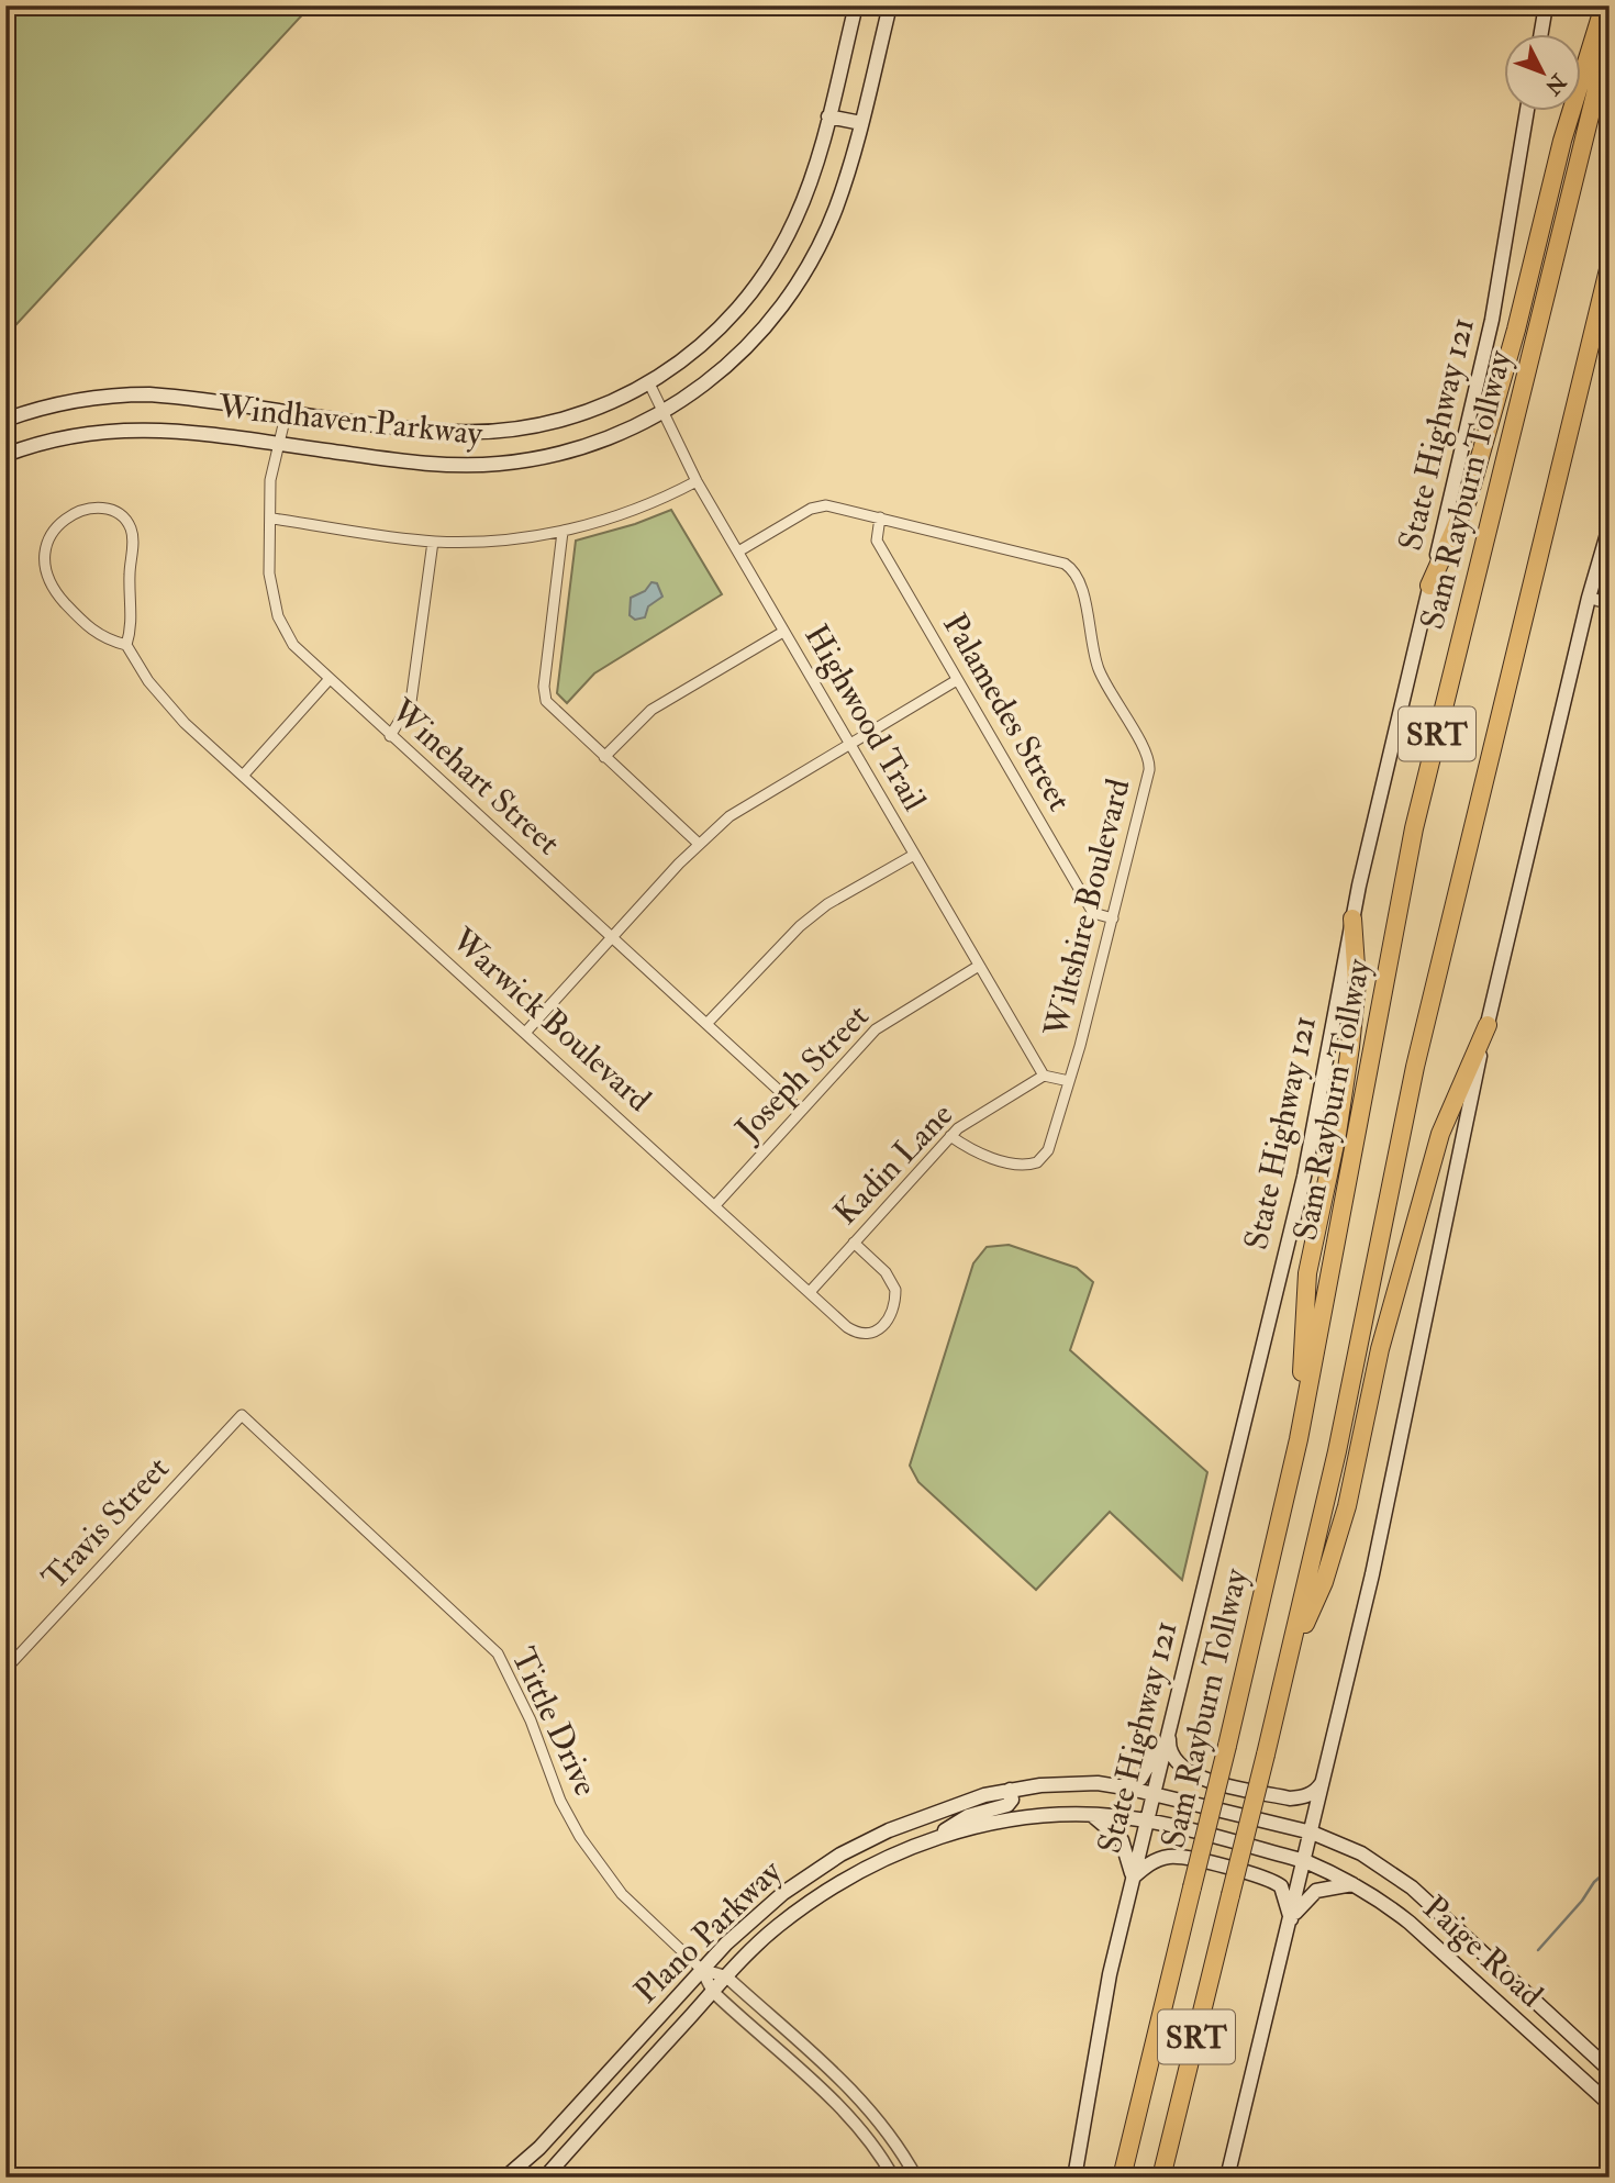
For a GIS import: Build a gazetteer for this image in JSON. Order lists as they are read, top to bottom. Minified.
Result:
{"streets":{"highway":["Sam Rayburn Tollway","SRT"],"main road":["Windhaven Parkway","State Highway 121","Plano Parkway","Paige Road"],"street":["Palamedes Street","Highwood Trail","Winehart Street","Wiltshire Boulevard","Warwick Boulevard","Joseph Street","Kadin Lane","Travis Street","Tittle Drive"]},"crossings":[["Windhaven Parkway","Highwood Trail"],["Windhaven Parkway","Winehart Street"],["State Highway 121","Plano Parkway"],["Palamedes Street","Wiltshire Boulevard"],["Highwood Trail","Wiltshire Boulevard"],["Highwood Trail","Joseph Street"],["Highwood Trail","Kadin Lane"],["Winehart Street","Joseph Street"],["Wiltshire Boulevard","Kadin Lane"],["Warwick Boulevard","Joseph Street"],["Warwick Boulevard","Kadin Lane"],["Travis Street","Tittle Drive"],["Tittle Drive","Plano Parkway"],["Plano Parkway","Paige Road"]],"north":"bottom right"}
